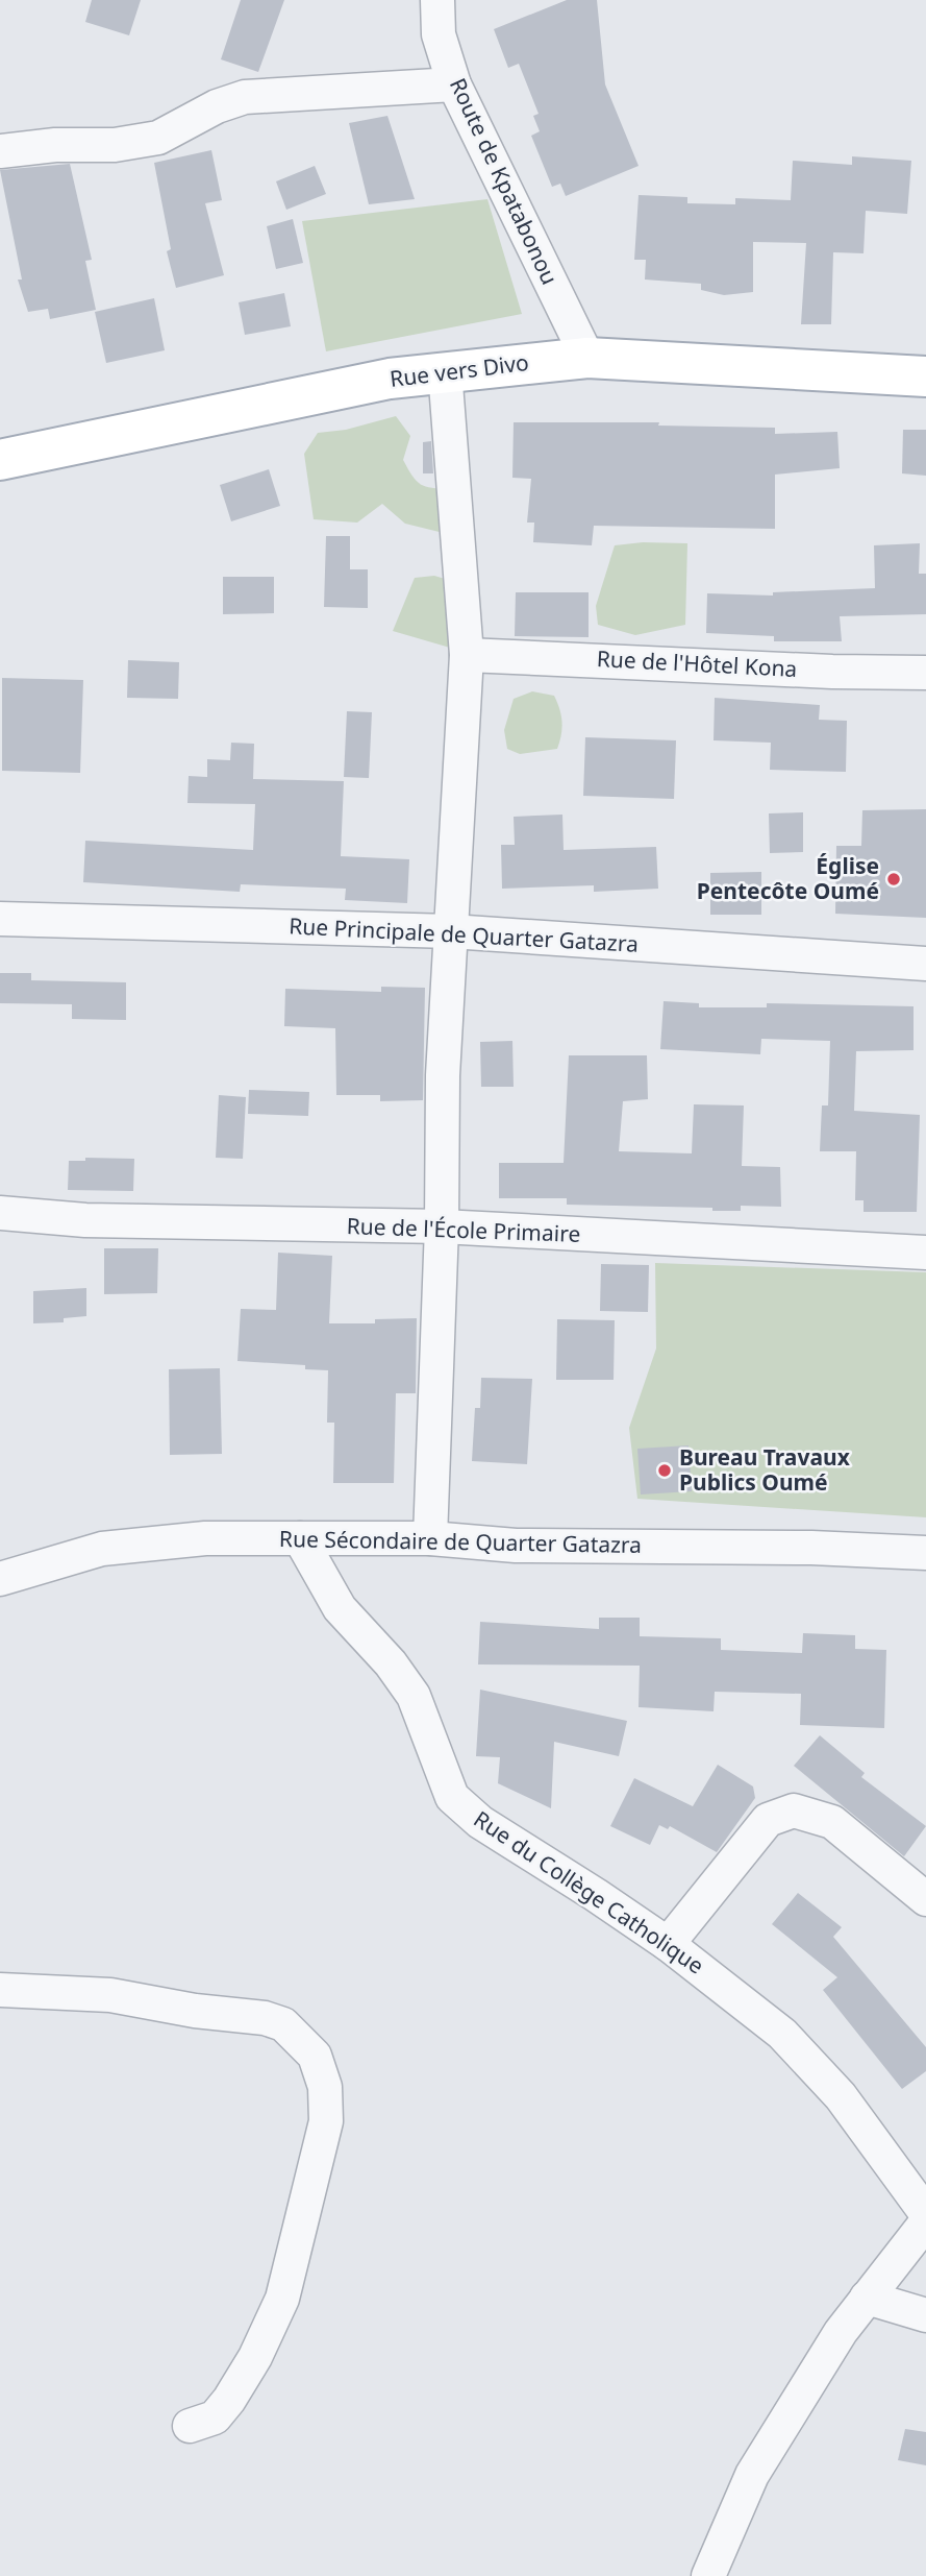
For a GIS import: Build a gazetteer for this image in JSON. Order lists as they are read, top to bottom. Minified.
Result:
{"streets":{"main road":["Rue vers Divo"],"street":["Route de Kpatabonou","Rue de l'Hôtel Kona","Rue Principale de Quarter Gatazra","Rue de l'École Primaire","Rue Sécondaire de Quarter Gatazra","Rue du Collège Catholique"]},"crossings":[["Route de Kpatabonou","Rue vers Divo"],["Rue Sécondaire de Quarter Gatazra","Rue du Collège Catholique"]],"places":["Église Pentecôte Oumé","Bureau Travaux Publics Oumé"]}
